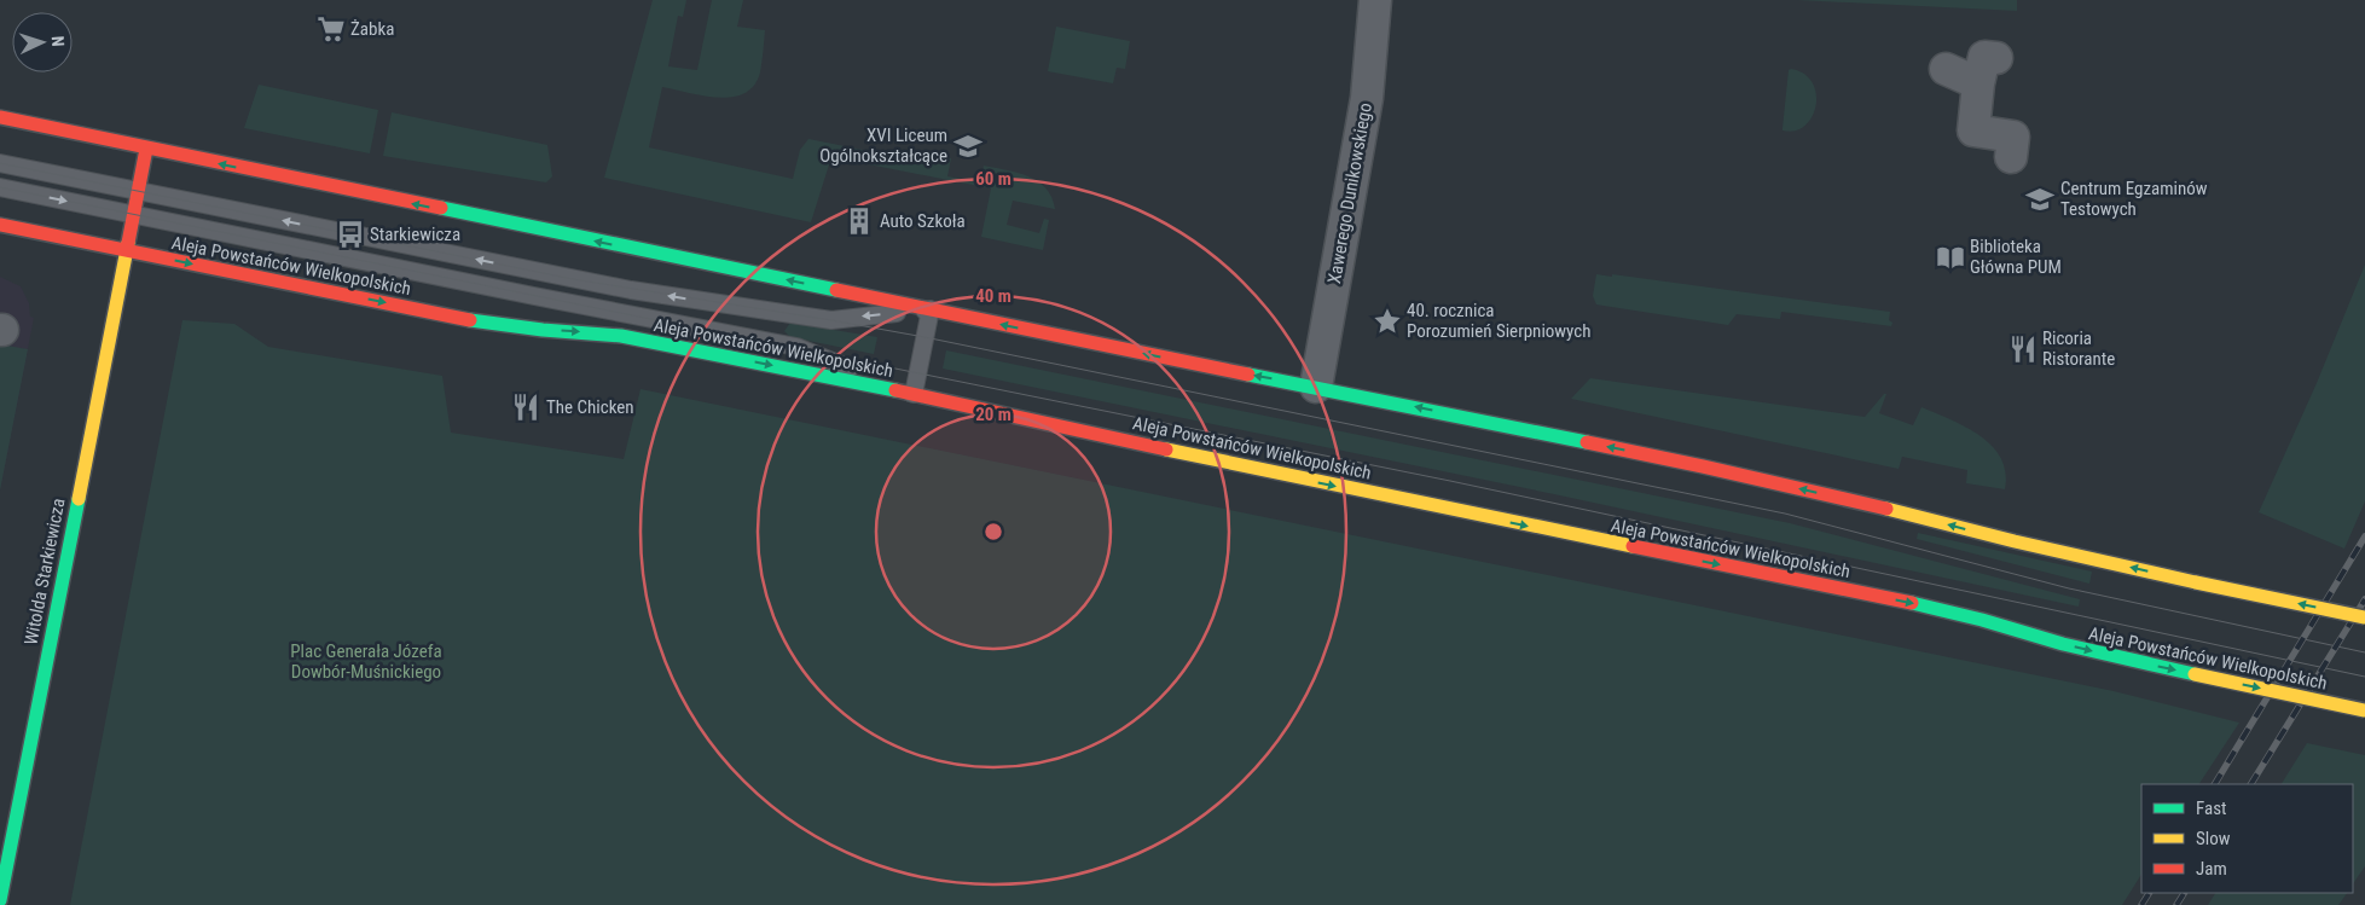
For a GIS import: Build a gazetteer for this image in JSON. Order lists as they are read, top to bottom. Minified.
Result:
{"streets":{"street":["Xawerego Dunikowskiego","Aleja Powstańców Wielkopolskich","Witolda Starkiewicza"]},"crossings":[["Aleja Powstańców Wielkopolskich","Witolda Starkiewicza"]],"parks":["Plac Generała Józefa Dowbór-Muśnickiego"],"places":{"supermarket":["Żabka"],"school or university":["XVI Liceum Ogólnokształcące","Centrum Egzaminów Testowych"],"building":["Auto Szkoła"],"bus stop":["Starkiewicza"],"library":["Biblioteka Główna PUM"],"place":["40. rocznica Porozumień Sierpniowych"],"restaurant":["Ricoria Ristorante","The Chicken"]},"legend":["Fast","Slow","Jam"],"north":"right","rings":["60 m","40 m","20 m"]}
